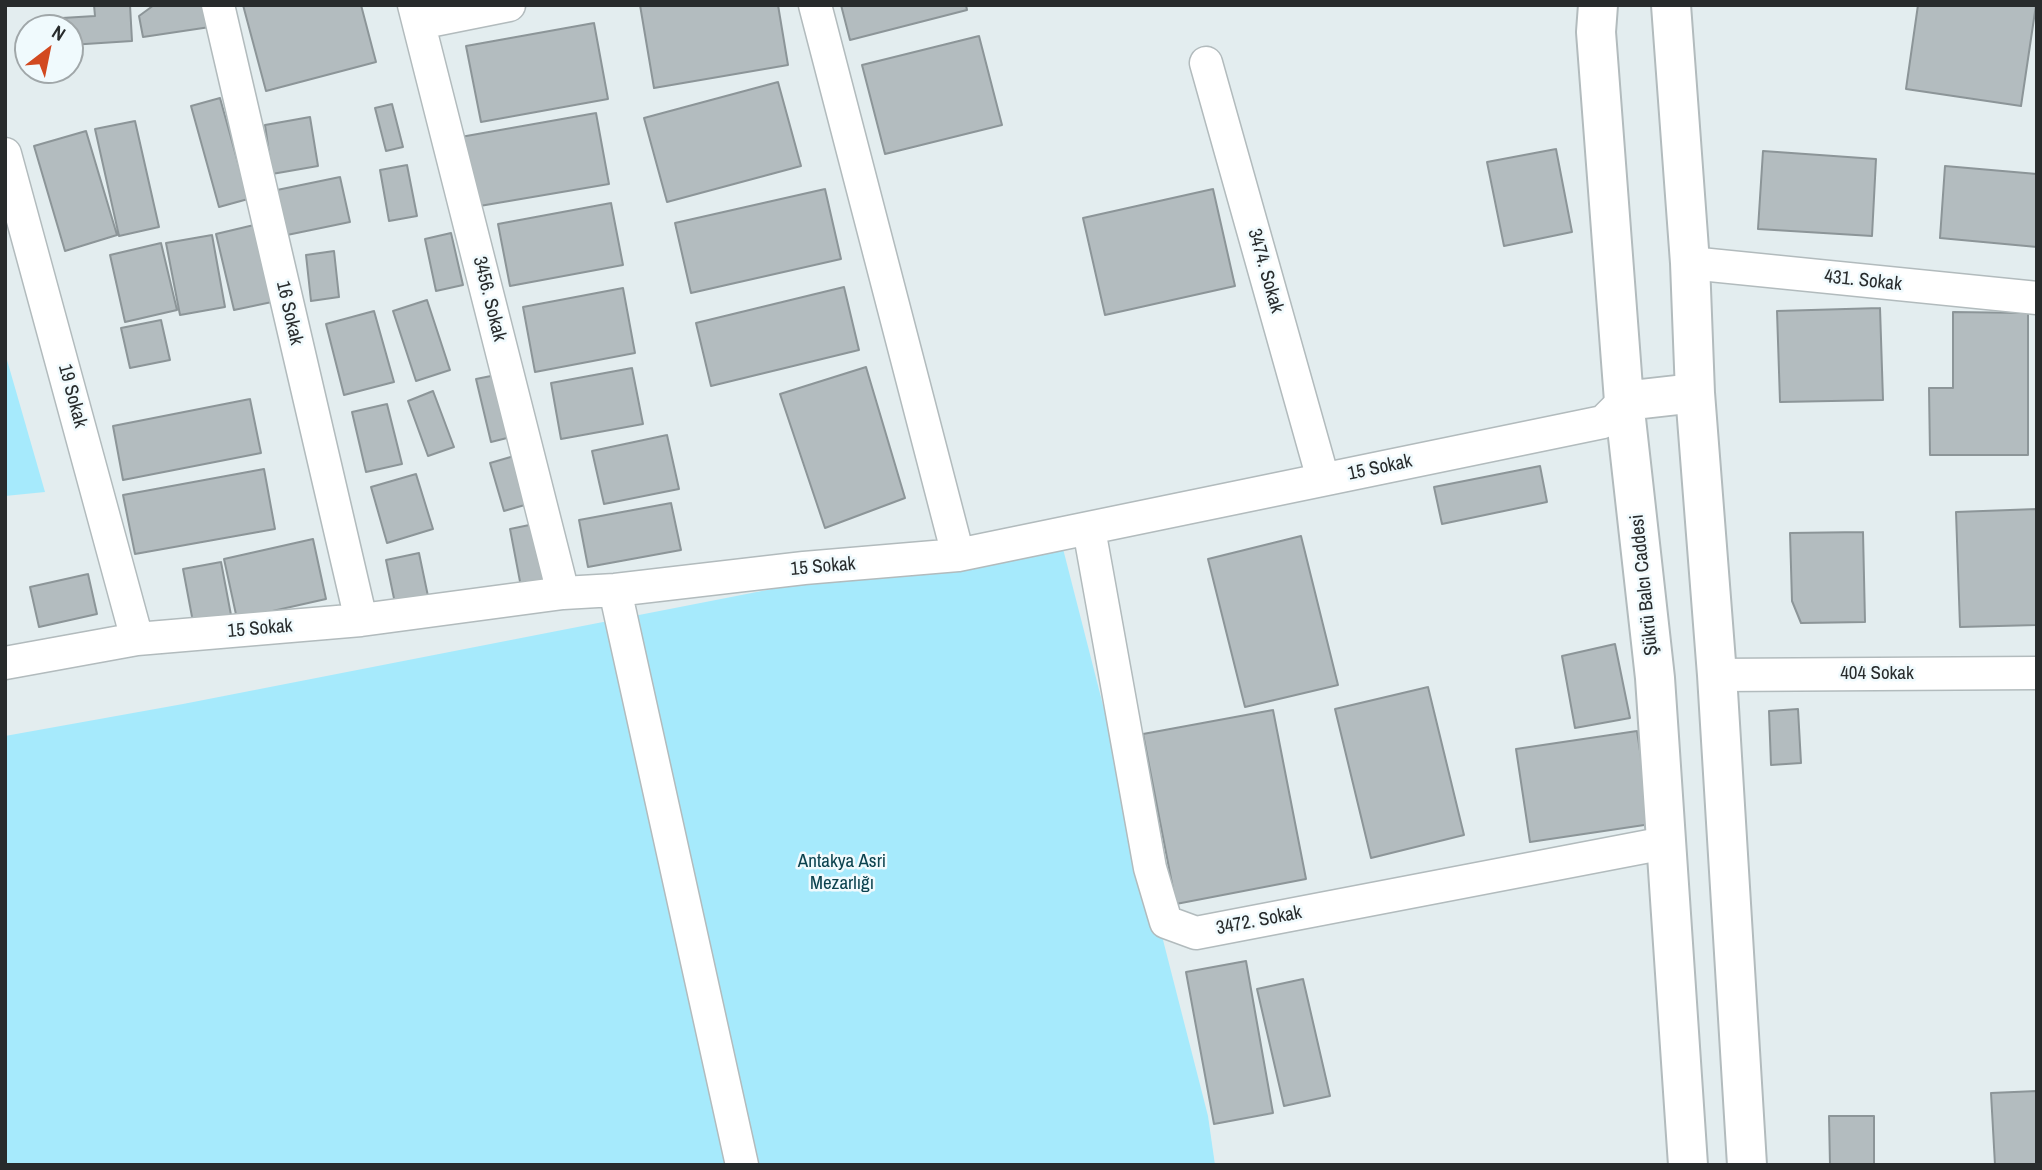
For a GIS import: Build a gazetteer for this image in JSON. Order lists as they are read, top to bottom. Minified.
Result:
{"streets":{"street":["3474. Sokak","431. Sokak","3456. Sokak","16 Sokak","19 Sokak","15 Sokak","Şükrü Balcı Caddesi","404 Sokak","3472. Sokak"]},"crossings":[["3474. Sokak","15 Sokak"],["3456. Sokak","15 Sokak"],["16 Sokak","15 Sokak"],["19 Sokak","15 Sokak"],["15 Sokak","Şükrü Balcı Caddesi"],["15 Sokak","3472. Sokak"],["Şükrü Balcı Caddesi","3472. Sokak"]],"parks":["Antakya Asri Mezarlığı"],"north":"top right"}
